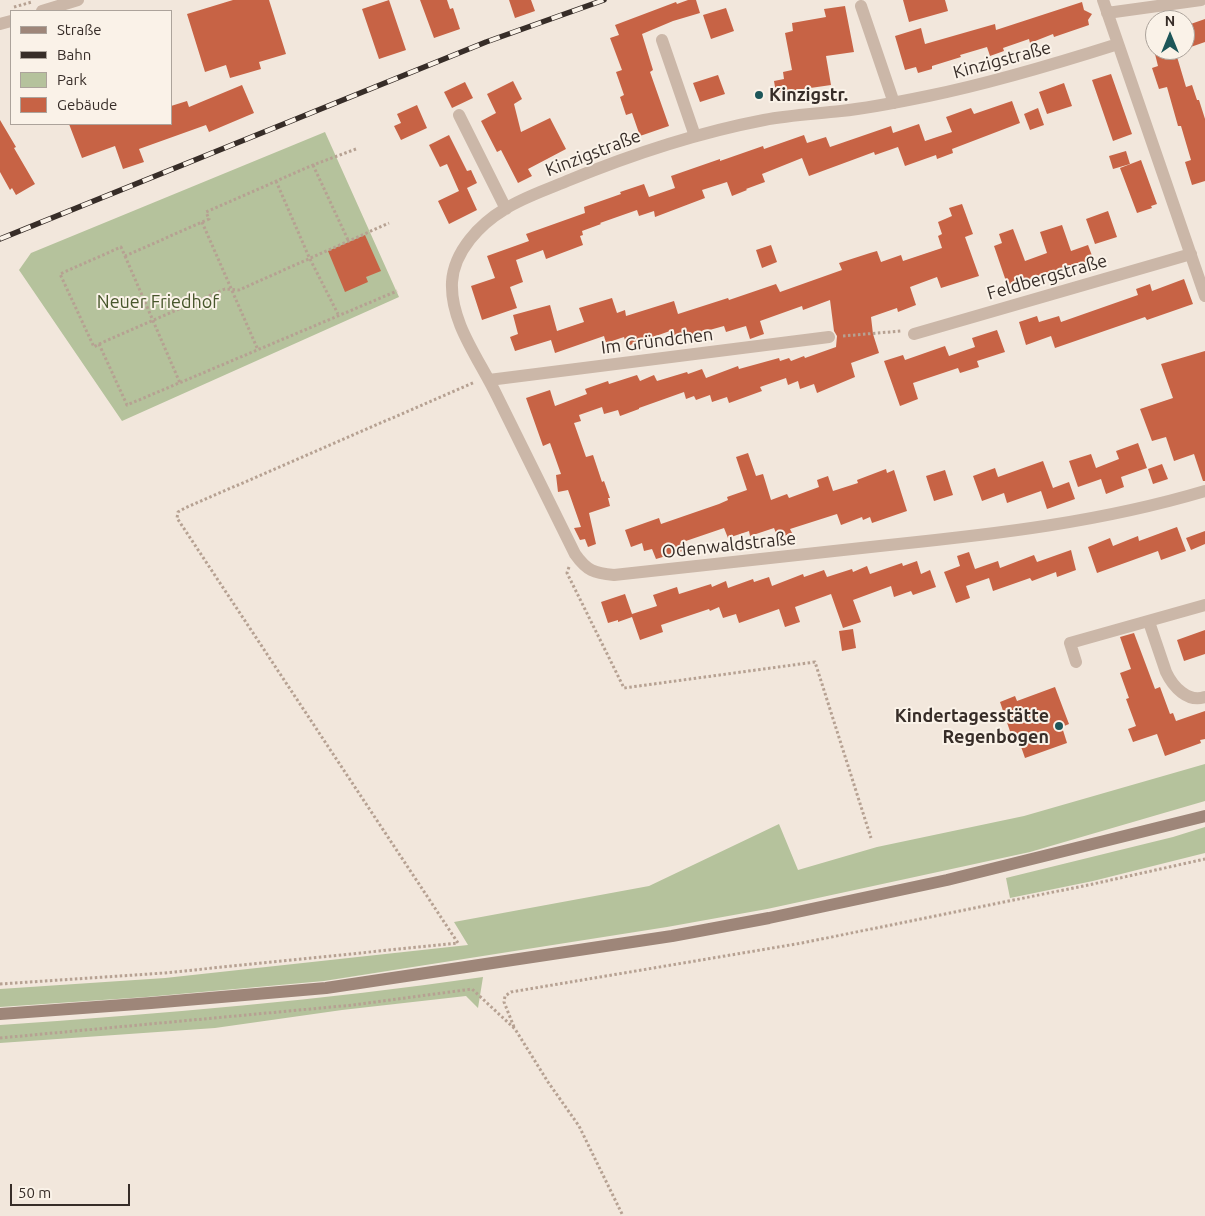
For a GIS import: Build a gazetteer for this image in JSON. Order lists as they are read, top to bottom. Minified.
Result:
{"streets":{"street":["Kinzigstraße","Feldbergstraße","Im Gründchen","Odenwaldstraße"]},"crossings":[["Kinzigstraße","Odenwaldstraße"],["Im Gründchen","Odenwaldstraße"]],"parks":["Neuer Friedhof"],"places":["Kinzigstr.","Kindertagesstätte Regenbogen"],"legend":["Straße","Bahn","Park","Gebäude"],"scale_bar":"50 m","north":"top"}
